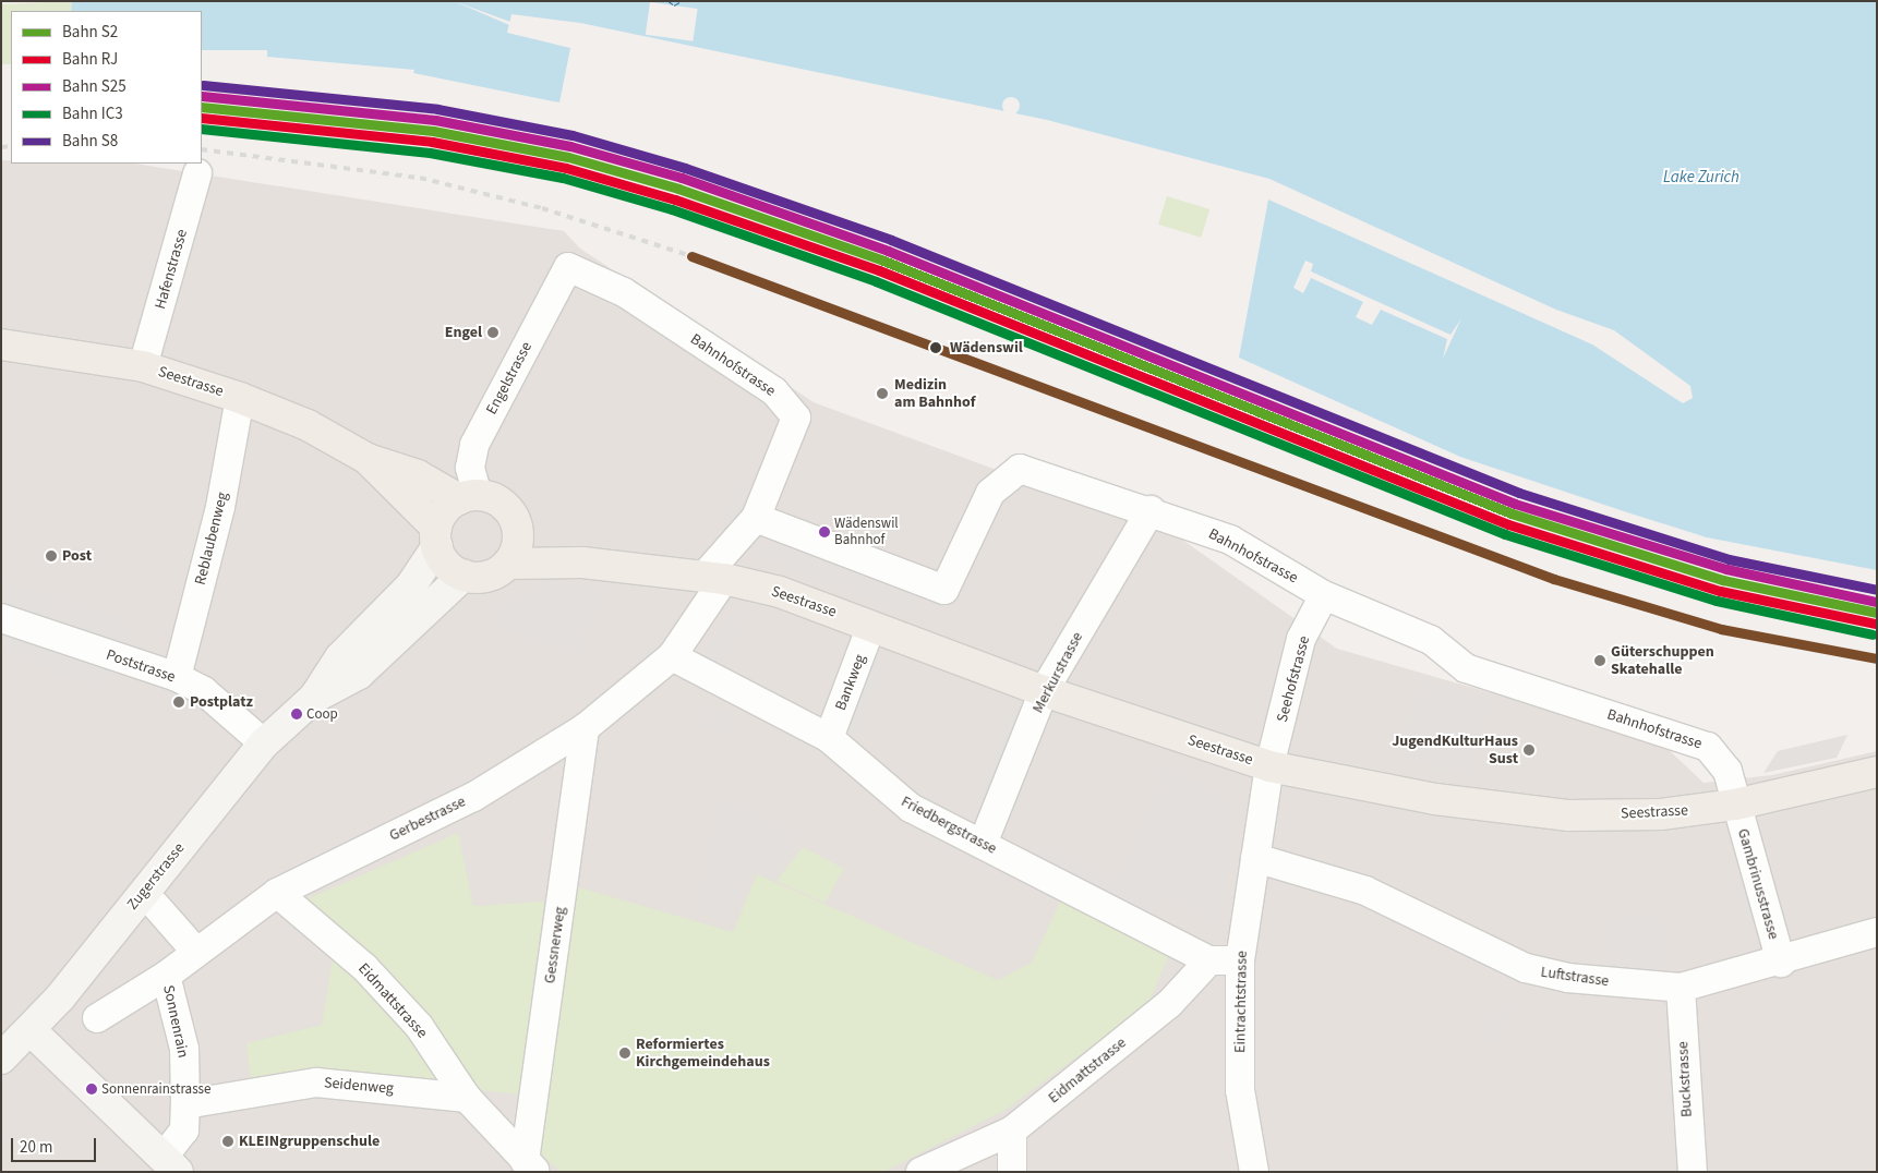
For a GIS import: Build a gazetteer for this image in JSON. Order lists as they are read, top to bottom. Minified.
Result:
{"streets":{"main road":["Seestrasse","Zugerstrasse"],"street":["Hafenstrasse","Bahnhofstrasse","Engelstrasse","Reblaubenweg","Poststrasse","Merkurstrasse","Seehofstrasse","Bankweg","Gerbestrasse","Friedbergstrasse","Gambrinusstrasse","Gessnerweg","Luftstrasse","Eidmattstrasse","Eintrachtstrasse","Sonnenrain","Buckstrasse","Seidenweg"]},"crossings":[["Hafenstrasse","Seestrasse"],["Bahnhofstrasse","Engelstrasse"],["Bahnhofstrasse","Seestrasse"],["Bahnhofstrasse","Merkurstrasse"],["Bahnhofstrasse","Seehofstrasse"],["Bahnhofstrasse","Gerbestrasse"],["Bahnhofstrasse","Gambrinusstrasse"],["Engelstrasse","Seestrasse"],["Engelstrasse","Zugerstrasse"],["Seestrasse","Reblaubenweg"],["Seestrasse","Merkurstrasse"],["Seestrasse","Seehofstrasse"],["Seestrasse","Bankweg"],["Seestrasse","Gerbestrasse"],["Seestrasse","Zugerstrasse"],["Seestrasse","Gambrinusstrasse"],["Seestrasse","Eintrachtstrasse"],["Reblaubenweg","Poststrasse"],["Poststrasse","Zugerstrasse"],["Merkurstrasse","Friedbergstrasse"],["Seehofstrasse","Eintrachtstrasse"],["Bankweg","Friedbergstrasse"],["Gerbestrasse","Friedbergstrasse"],["Gerbestrasse","Gessnerweg"],["Gerbestrasse","Eidmattstrasse"],["Gerbestrasse","Sonnenrain"],["Friedbergstrasse","Eidmattstrasse"],["Gambrinusstrasse","Luftstrasse"],["Gessnerweg","Eidmattstrasse"],["Luftstrasse","Eintrachtstrasse"],["Luftstrasse","Buckstrasse"],["Eidmattstrasse","Seidenweg"],["Sonnenrain","Seidenweg"]],"water":["Lake Zurich"],"places":["Engel","Wädenswil","Medizin am Bahnhof","Wädenswil Bahnhof","Post","Güterschuppen Skatehalle","Postplatz","Coop","JugendKulturHaus Sust","Reformiertes Kirchgemeindehaus","Sonnenrainstrasse","KLEINgruppenschule"],"lines":["rail line S8","rail line S25","rail line S2","rail line RJ","rail line IC3"],"legend":["Bahn S2","Bahn RJ","Bahn S25","Bahn IC3","Bahn S8"],"scale_bar":"20 m"}
